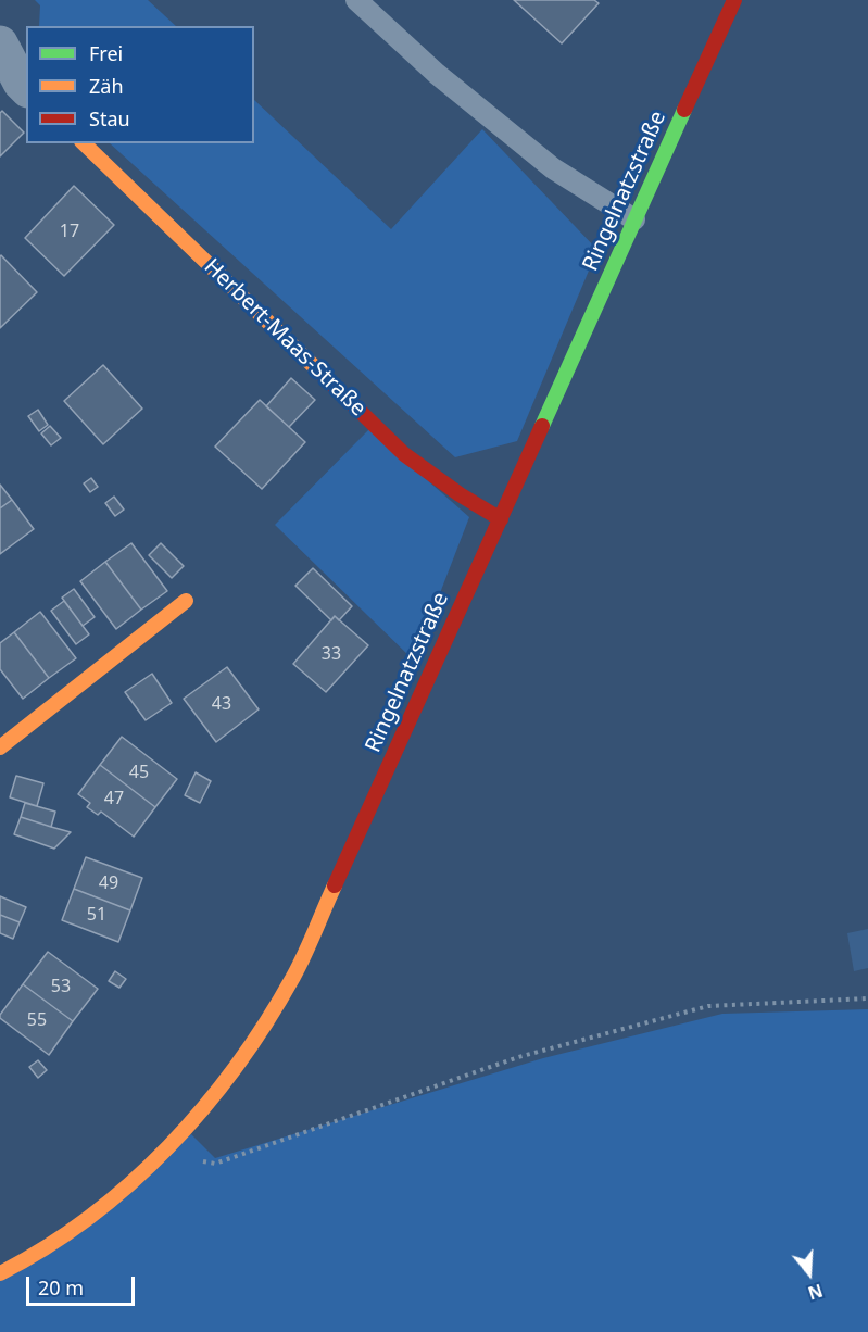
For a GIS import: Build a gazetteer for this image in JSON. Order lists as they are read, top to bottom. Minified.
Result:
{"streets":{"main road":["Ringelnatzstraße","Herbert-Maas-Straße"]},"crossings":[["Ringelnatzstraße","Herbert-Maas-Straße"]],"house_numbers":["17","33","43","45","47","49","51","53","55"],"legend":["Frei","Zäh","Stau"],"scale_bar":"20 m","north":"bottom"}
